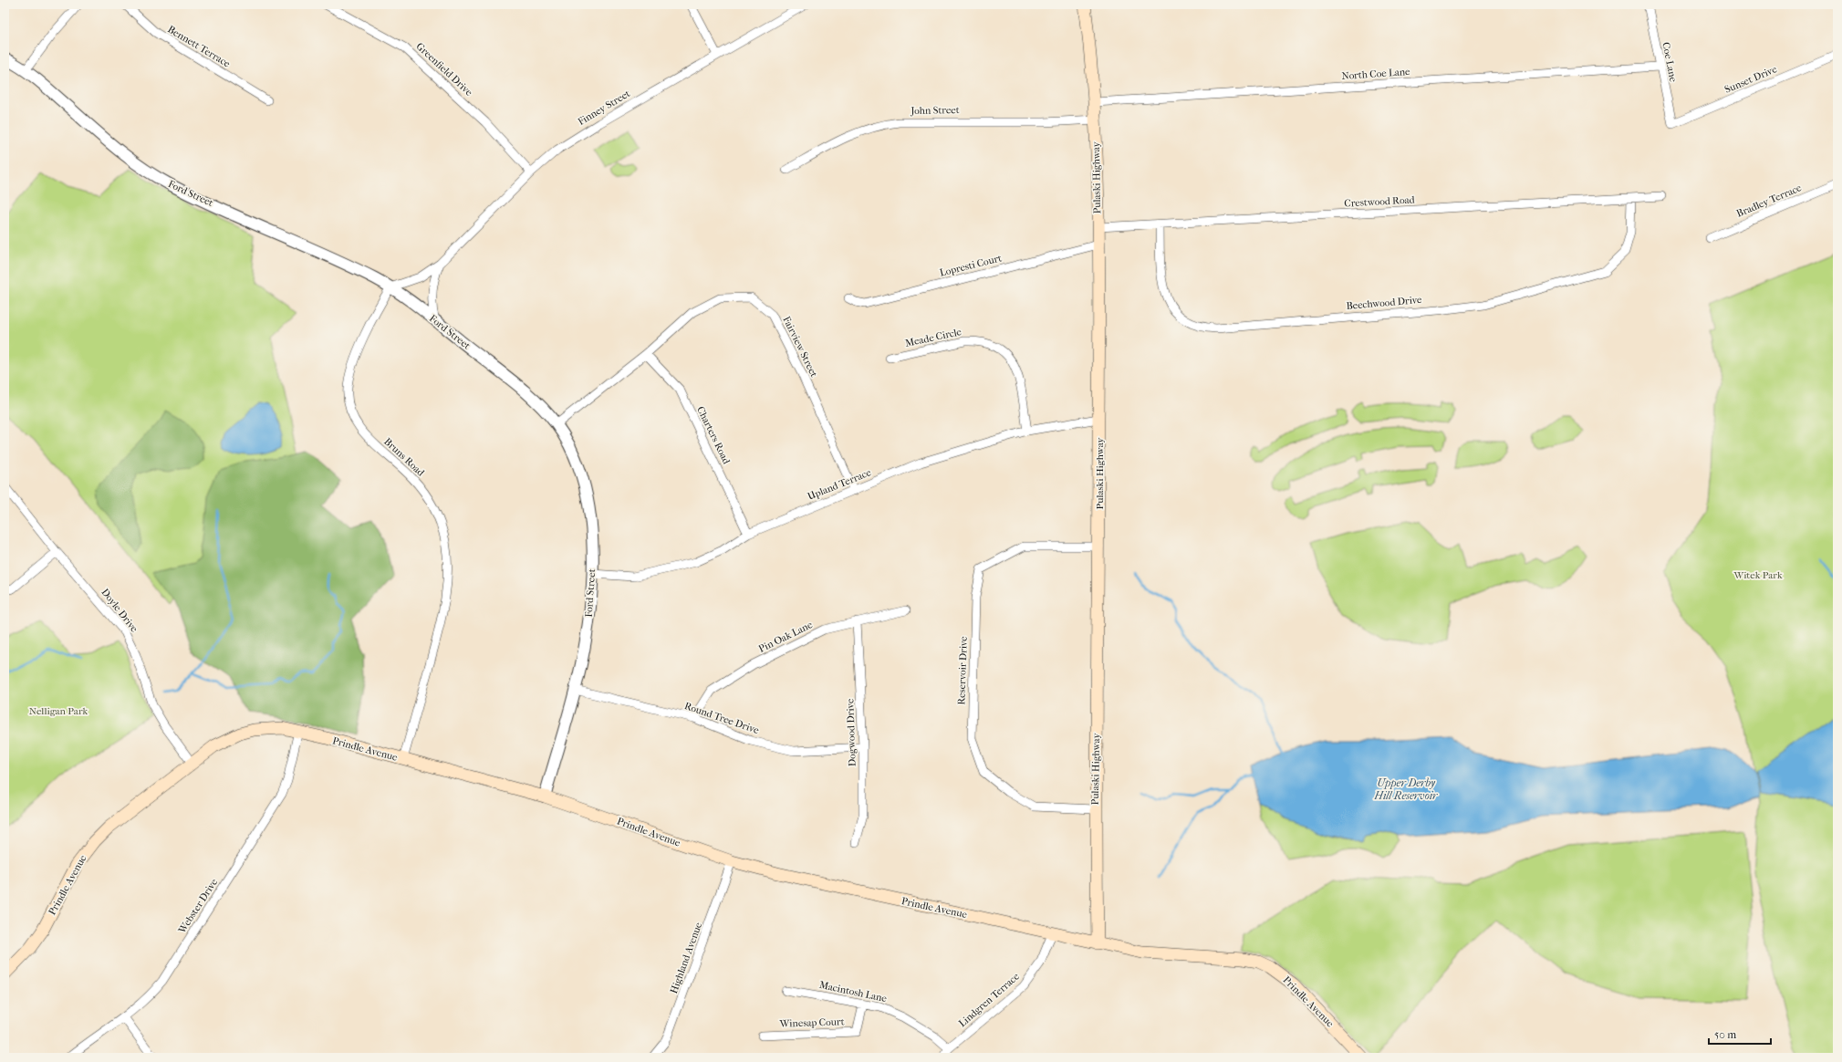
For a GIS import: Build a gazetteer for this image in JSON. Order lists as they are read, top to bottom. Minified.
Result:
{"streets":{"main road":["Pulaski Highway","Prindle Avenue"],"street":["Bennett Terrace","Coe Lane","Greenfield Drive","North Coe Lane","Sunset Drive","Finney Street","John Street","Ford Street","Bradley Terrace","Crestwood Road","Lopresti Court","Beechwood Drive","Meade Circle","Fairview Street","Charters Road","Bruns Road","Upland Terrace","Doyle Drive","Pin Oak Lane","Reservoir Drive","Round Tree Drive","Dogwood Drive","Webster Drive","Highland Avenue","Macintosh Lane","Lindgren Terrace","Winesap Court"]},"crossings":[["Coe Lane","North Coe Lane"],["Coe Lane","Sunset Drive"],["Greenfield Drive","Finney Street"],["North Coe Lane","Pulaski Highway"],["Finney Street","Ford Street"],["Finney Street","Bruns Road"],["John Street","Pulaski Highway"],["Pulaski Highway","Crestwood Road"],["Pulaski Highway","Lopresti Court"],["Pulaski Highway","Upland Terrace"],["Pulaski Highway","Reservoir Drive"],["Pulaski Highway","Prindle Avenue"],["Ford Street","Fairview Street"],["Ford Street","Bruns Road"],["Ford Street","Upland Terrace"],["Ford Street","Round Tree Drive"],["Ford Street","Prindle Avenue"],["Crestwood Road","Beechwood Drive"],["Meade Circle","Upland Terrace"],["Fairview Street","Charters Road"],["Fairview Street","Upland Terrace"],["Charters Road","Upland Terrace"],["Bruns Road","Prindle Avenue"],["Doyle Drive","Prindle Avenue"],["Pin Oak Lane","Round Tree Drive"],["Pin Oak Lane","Dogwood Drive"],["Round Tree Drive","Dogwood Drive"],["Prindle Avenue","Webster Drive"],["Prindle Avenue","Highland Avenue"],["Prindle Avenue","Lindgren Terrace"],["Macintosh Lane","Lindgren Terrace"],["Macintosh Lane","Winesap Court"]],"water":["Upper Derby Hill Reservoir"],"parks":["Witek Park","Nelligan Park"],"scale_bar":"50 m"}
